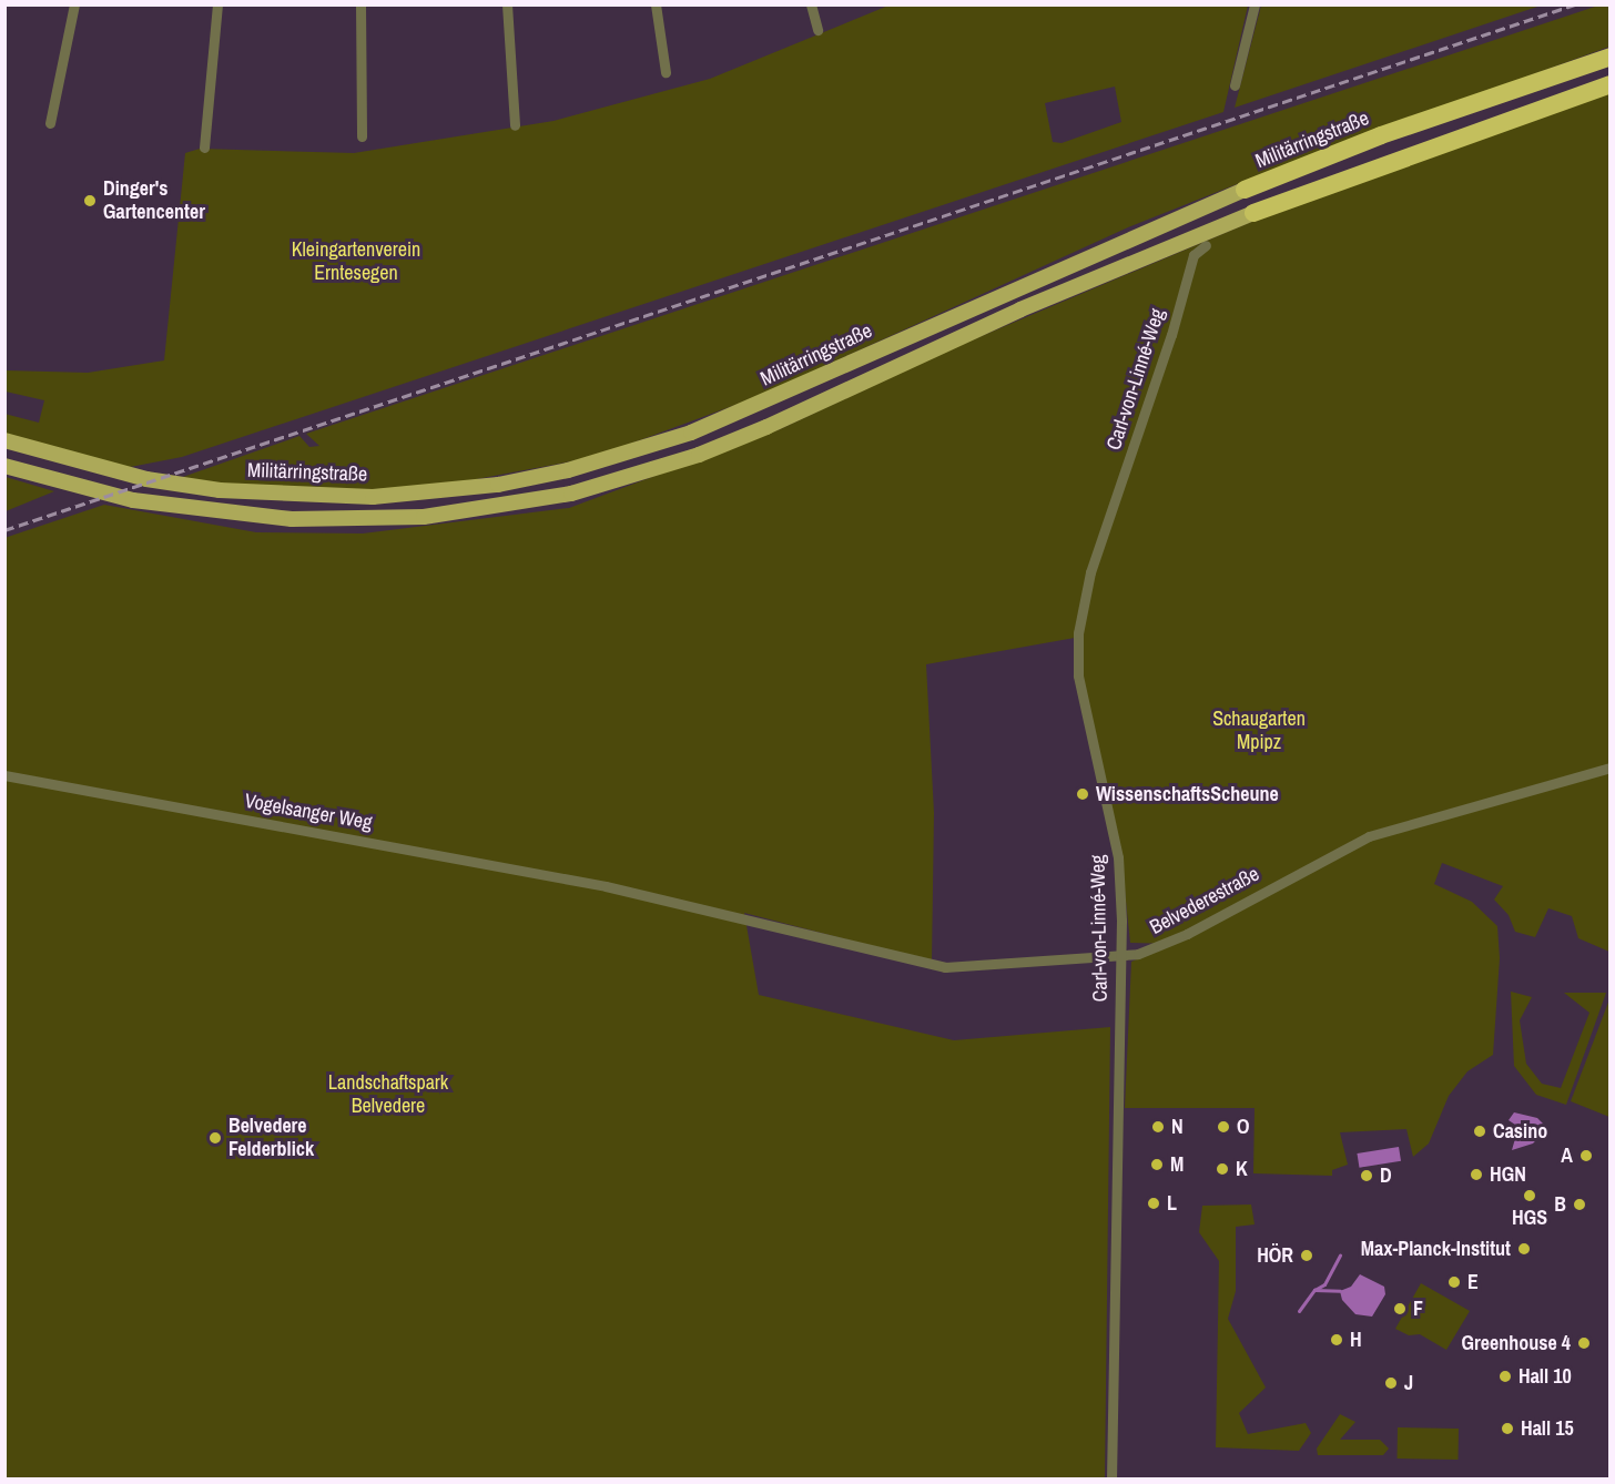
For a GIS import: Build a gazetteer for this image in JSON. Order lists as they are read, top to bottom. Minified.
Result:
{"streets":{"highway":["Militärringstraße"],"street":["Carl-von-Linné-Weg","Vogelsanger Weg","Belvederestraße"]},"crossings":[["Carl-von-Linné-Weg","Belvederestraße"],["Vogelsanger Weg","Belvederestraße"]],"parks":["Kleingartenverein Erntesegen","Schaugarten Mpipz","Landschaftspark Belvedere"],"places":["Dinger's Gartencenter","WissenschaftsScheune","N","O","Casino","Belvedere Felderblick","A","M","K","HGN","D","HGS","L","B","Max-Planck-Institut","HÖR","E","F","H","Greenhouse 4","Hall 10","J","Hall 15"]}
